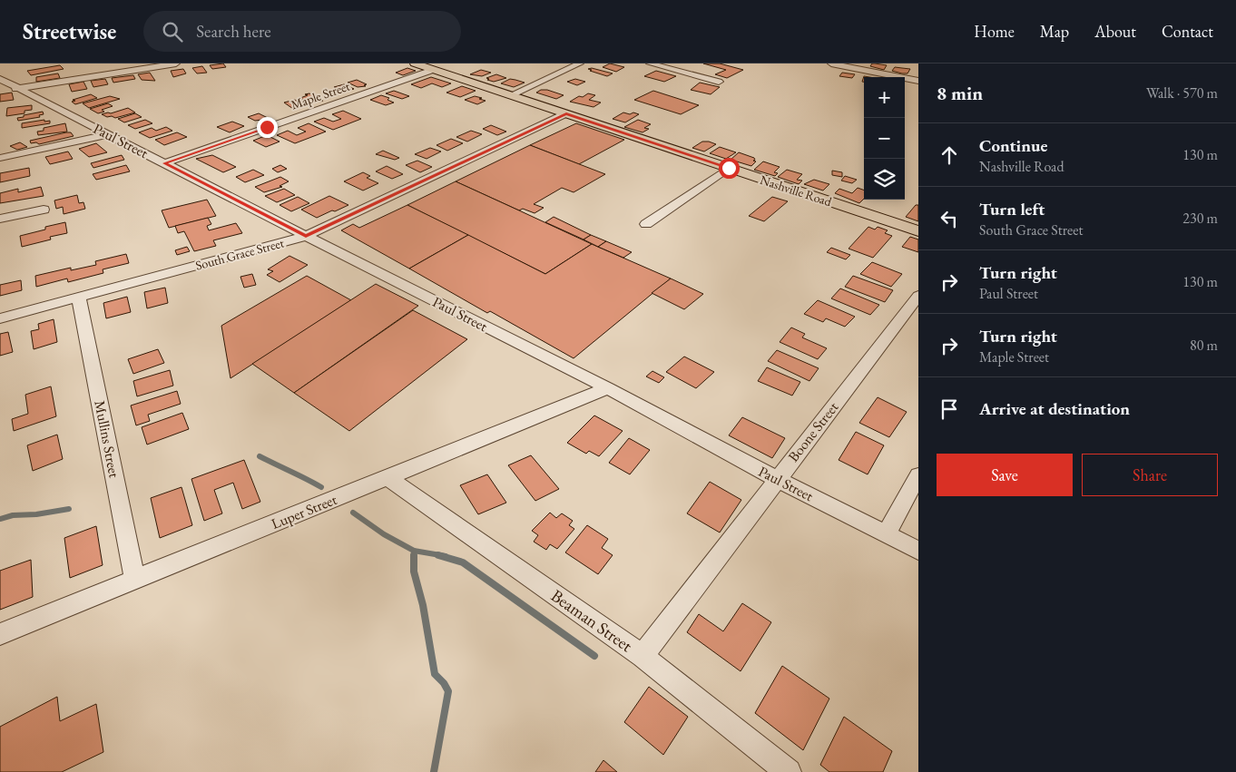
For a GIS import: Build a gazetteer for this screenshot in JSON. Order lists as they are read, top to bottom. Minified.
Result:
{"streets":{"main road":["Nashville Road"],"street":["Maple Street","Paul Street","South Grace Street","Boone Street","Mullins Street","Luper Street","Beaman Street"]},"crossings":[["Maple Street","Paul Street"],["Maple Street","Nashville Road"],["Paul Street","South Grace Street"],["Paul Street","Boone Street"],["Paul Street","Luper Street"],["Nashville Road","South Grace Street"],["South Grace Street","Mullins Street"],["Boone Street","Beaman Street"],["Mullins Street","Luper Street"],["Luper Street","Beaman Street"]],"page":{"header":"Streetwise","search":"Search here","nav":["Home","Map","About","Contact"],"heading":["8 min","Walk · 570 m"],"map_buttons":["+","−"],"list":[["Continue","Nashville Road","130 m"],["Turn left","South Grace Street","230 m"],["Turn right","Paul Street","130 m"],["Turn right","Maple Street","80 m"],"Arrive at destination"],"buttons":["Save","Share"]}}
